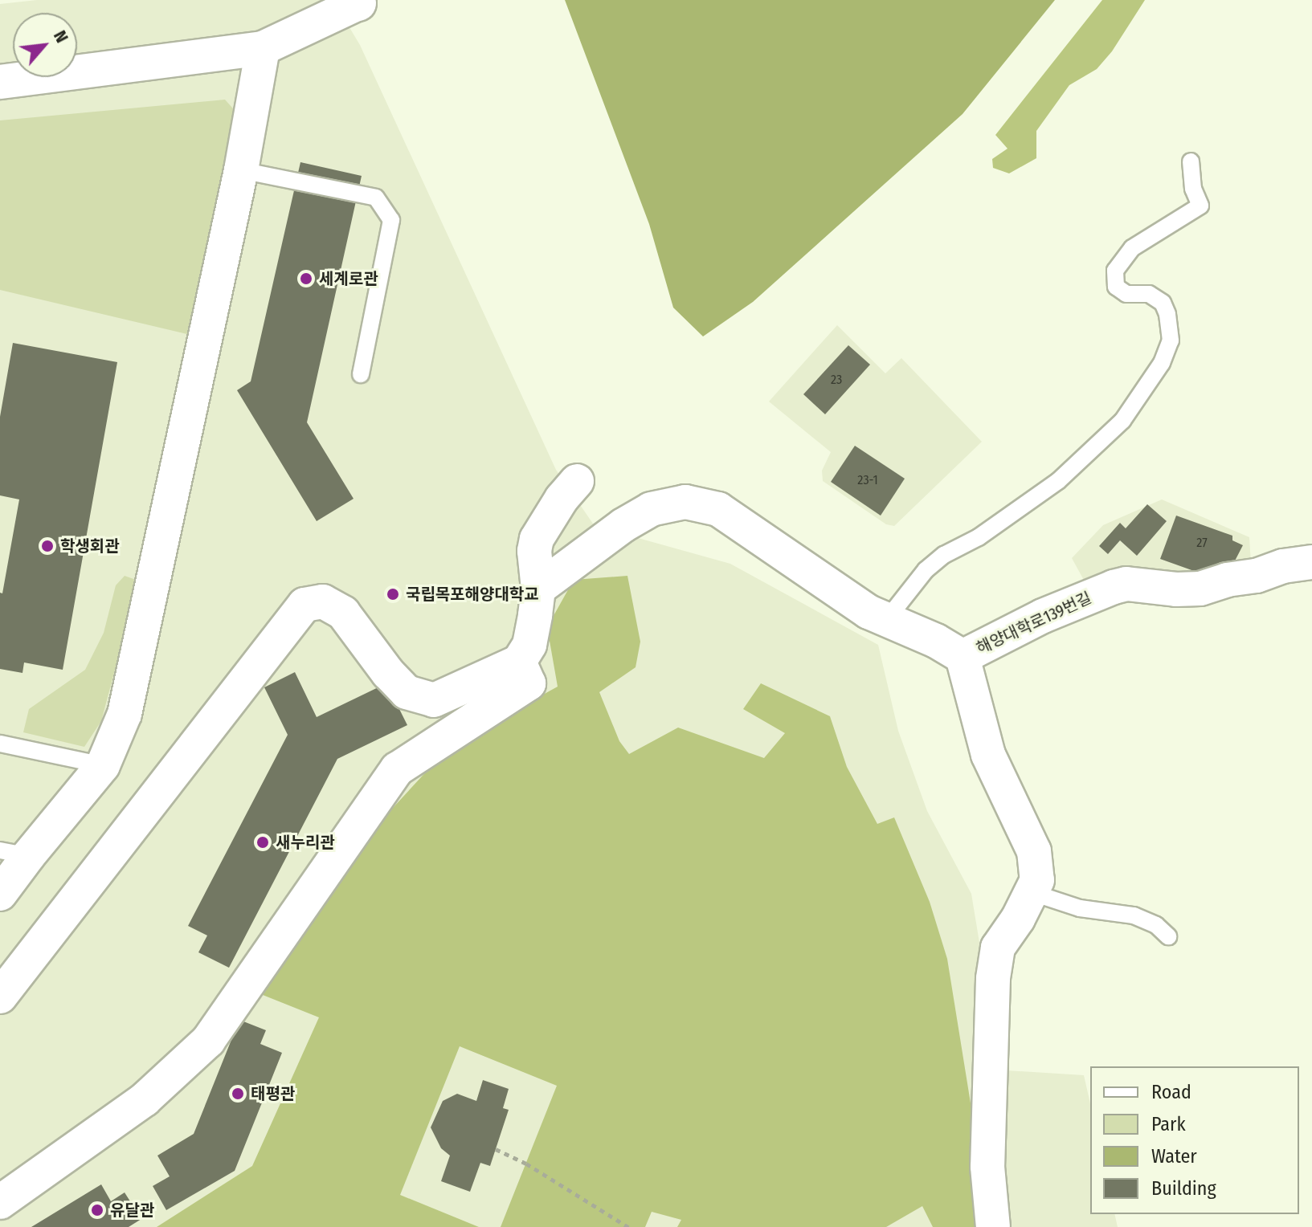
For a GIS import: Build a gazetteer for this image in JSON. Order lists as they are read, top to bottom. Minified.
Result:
{"streets":{"street":["해양대학로139번길"]},"places":["세계로관","학생회관","국립목포해양대학교","새누리관","태평관","유달관"],"house_numbers":["23","23-1","27"],"legend":["Road","Park","Water","Building"],"north":"top right"}
